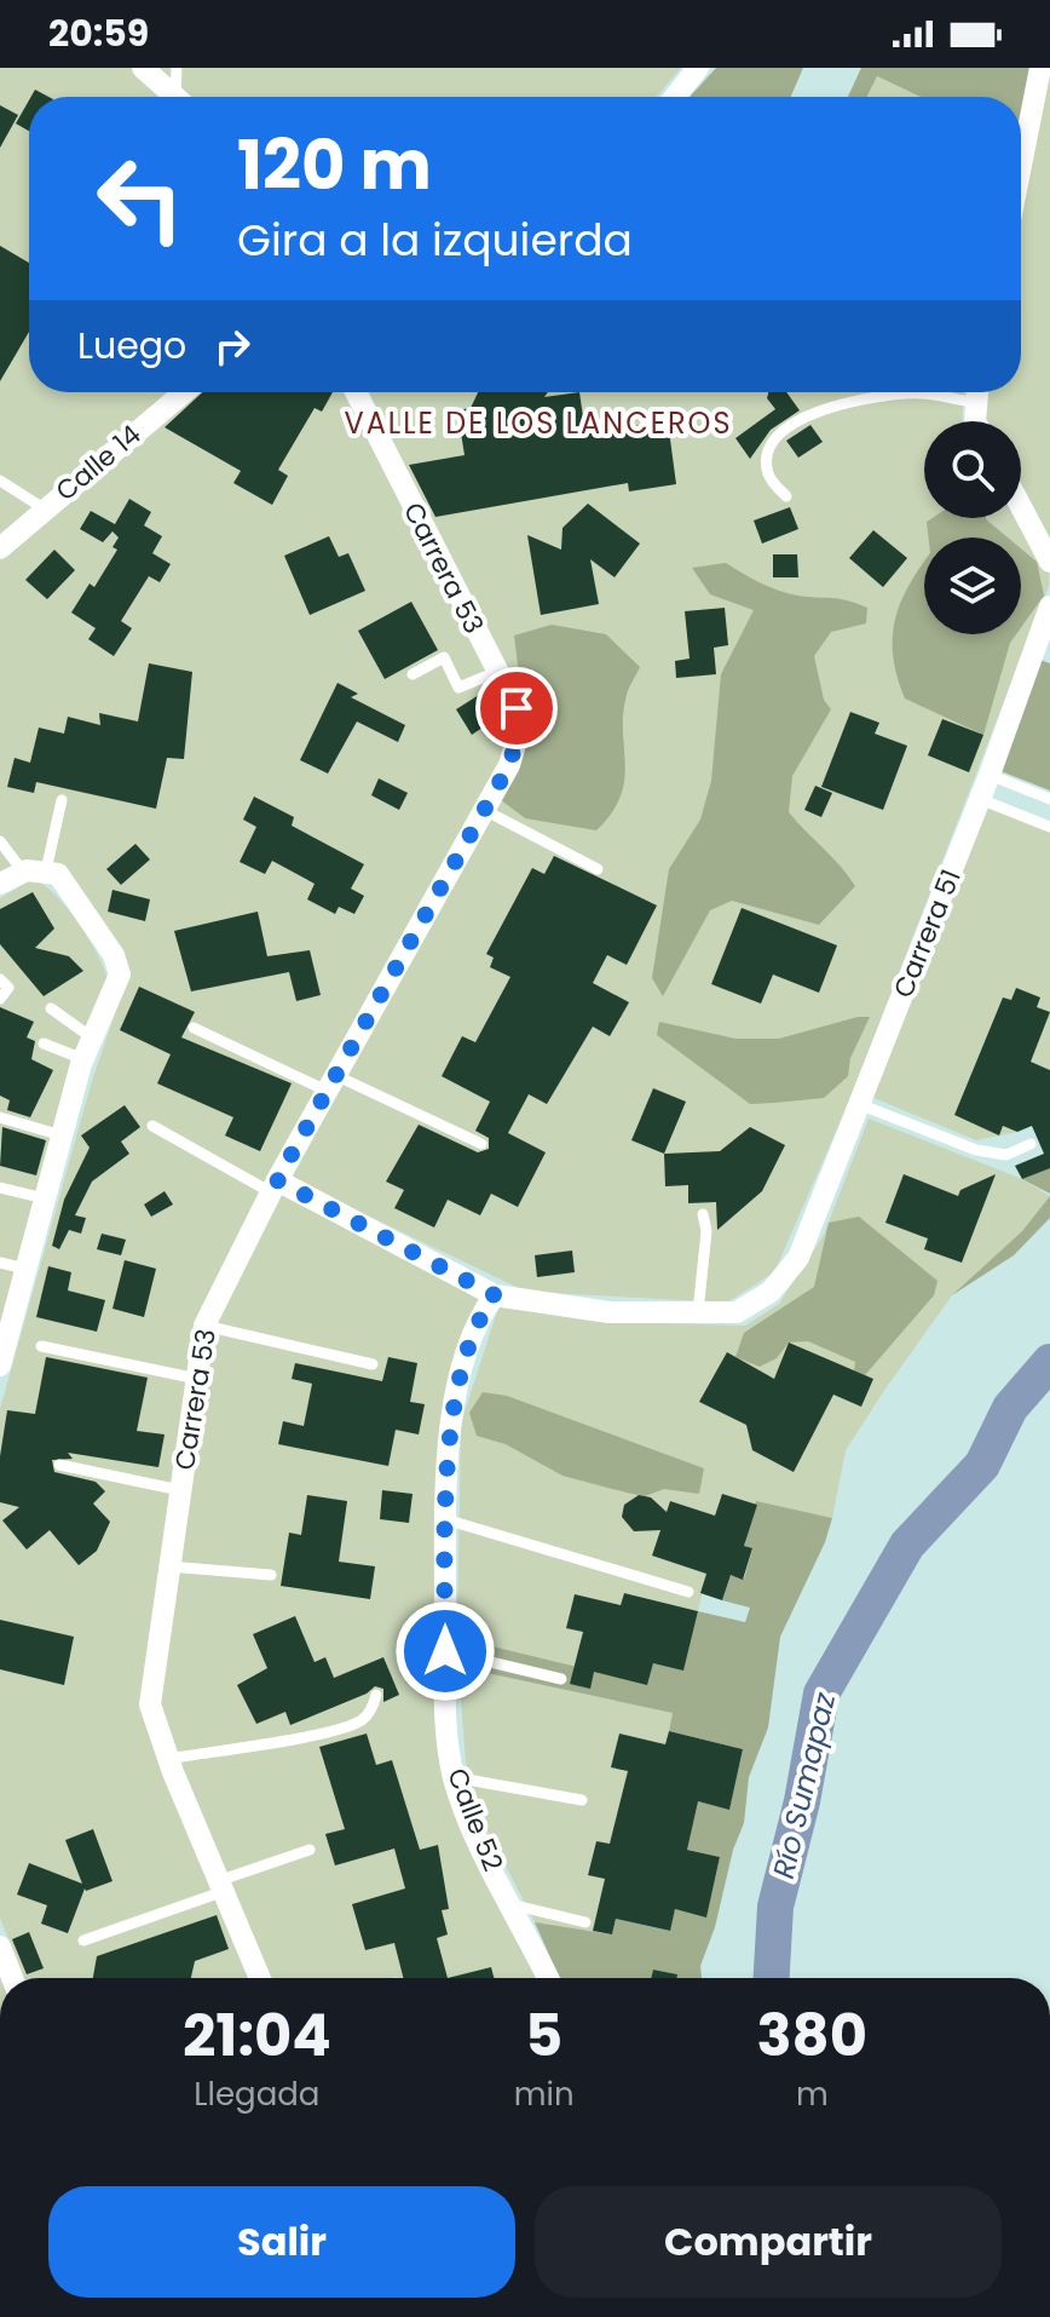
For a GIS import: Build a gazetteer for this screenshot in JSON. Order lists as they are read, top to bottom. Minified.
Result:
{"streets":{"street":["Calle 14","Carrera 53","Carrera 51","Calle 52"]},"crossings":[["Carrera 53","Carrera 51"],["Carrera 51","Calle 52"]],"districts":["VALLE DE LOS LANCEROS"],"water":["Río Sumapaz"],"page":{"status":"20:59","turn":["120 m","Gira a la izquierda"],"then":"Luego","eta":["21:04","Llegada","5","min","380","m"],"buttons":["Salir","Compartir"]}}
